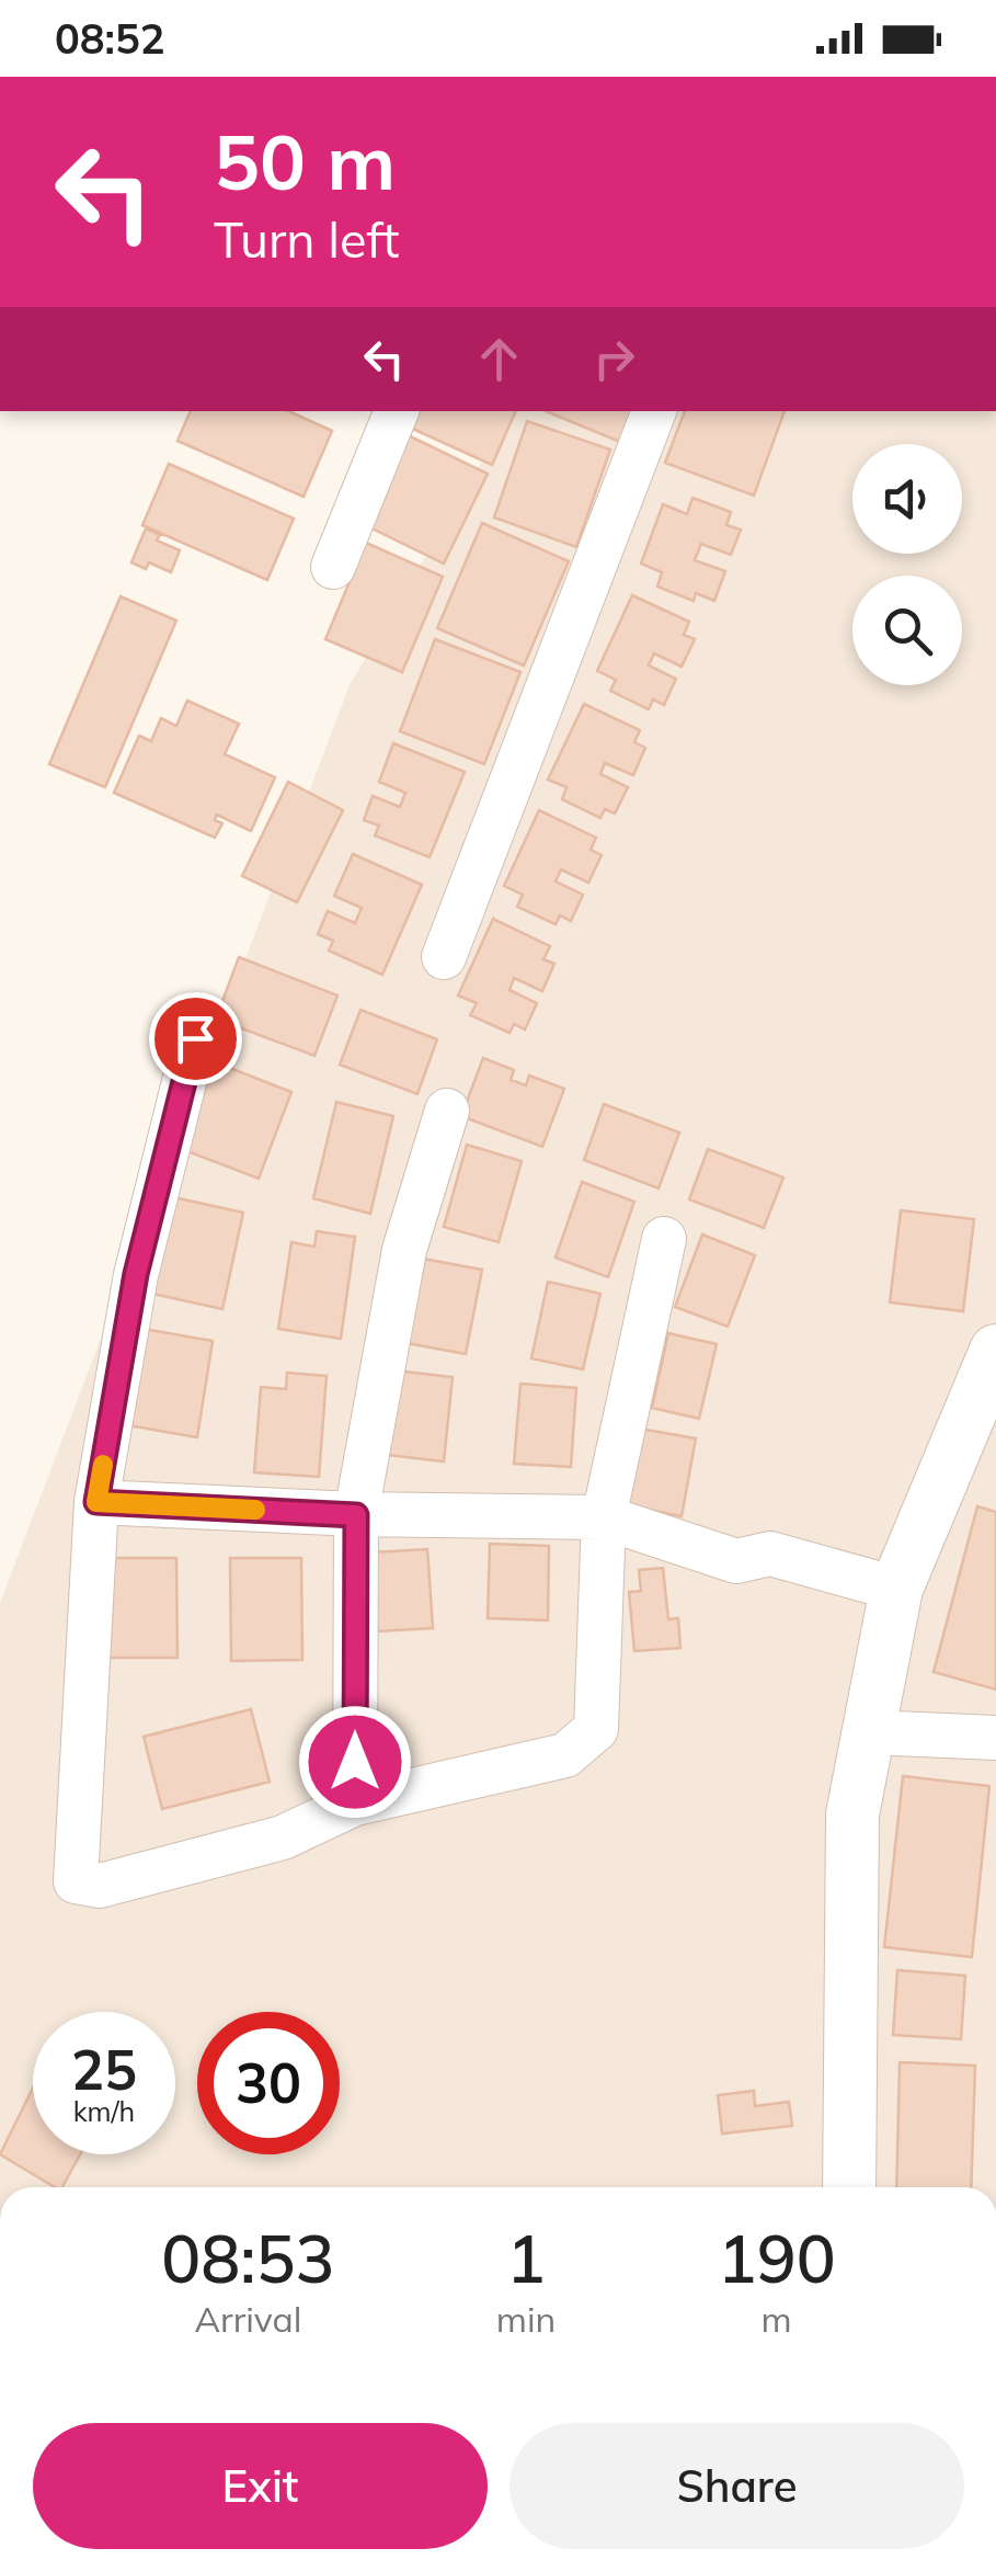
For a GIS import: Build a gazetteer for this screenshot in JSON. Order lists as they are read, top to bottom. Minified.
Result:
{"page":{"status":"08:52","turn":["50 m","Turn left"],"speed":"25 km/h","limit":"30","eta":["08:53","Arrival","1","min","190","m"],"buttons":["Exit","Share"]}}
